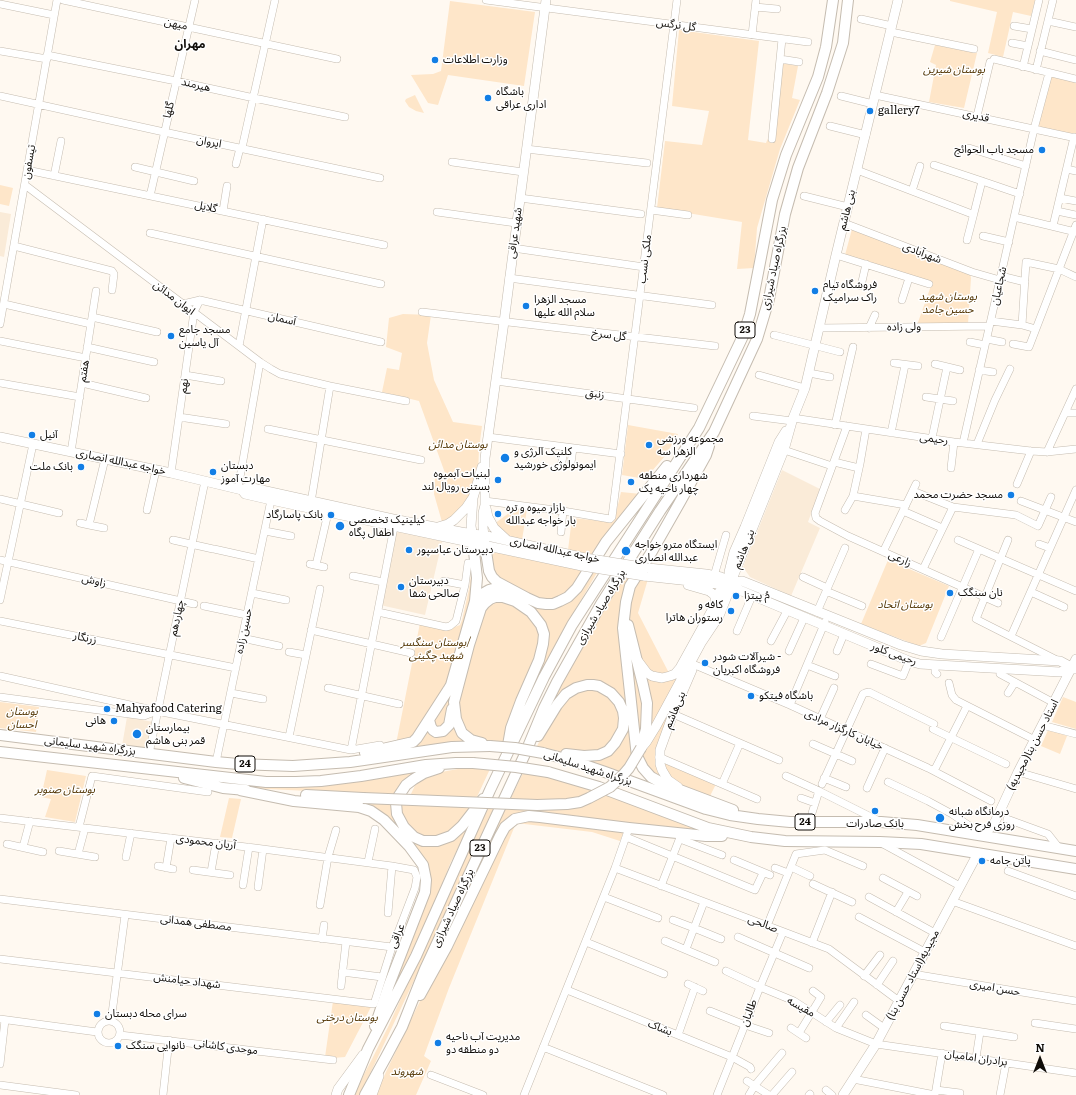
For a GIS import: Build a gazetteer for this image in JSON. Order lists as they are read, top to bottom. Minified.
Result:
{"streets":{"highway":["بزرگراه صیاد شیرازی","23","بزرگراه شهید سلیمانی","24"],"main road":["بنی هاشم","شهید عراقی","خواجه عبدالله انصاری","رحیمی کلور","بنی‌هاشم","استاد حسن بنا(مجیدیه)","مجیدیه(استاد حسن بنا)"],"street":["میهن","گل نرگس","هیرمند","گلها","قدیری","ایروان","تیسفون","گلایل","شهرآبادی","ملکی نسب","شجاعیان","ایوان مدائن","آسمان","ولی زاده","گل سرخ","هفتم","نهم","زنبق","رحیمی","زارعی","زاوش","چهاردهم","حسین زاده","زرنگار","خیابان کارگزار مرادی","آریان محمودی","مصطفی همدانی","صالحی","عراقی","شهداد حیامنش","حسن امیری","مقیسه","طالبان","بشاک","موحدی کاشانی","برادران امامیان"]},"crossings":[["میهن","گلها"],["گل نرگس","شهید عراقی"],["گل نرگس","ملکی نسب"],["هیرمند","گلها"],["هیرمند","تیسفون"],["گلها","ایروان"],["گلها","گلایل"],["قدیری","بنی هاشم"],["قدیری","شجاعیان"],["ایروان","تیسفون"],["تیسفون","گلایل"],["تیسفون","ایوان مدائن"],["بنی هاشم","شهرآبادی"],["بنی هاشم","ولی زاده"],["بنی هاشم","رحیمی"],["بنی هاشم","خواجه عبدالله انصاری"],["بنی هاشم","رحیمی کلور"],["شهید عراقی","گل سرخ"],["شهید عراقی","زنبق"],["شهید عراقی","خواجه عبدالله انصاری"],["شهرآبادی","شجاعیان"],["ملکی نسب","گل سرخ"],["ملکی نسب","زنبق"],["شجاعیان","ولی زاده"],["شجاعیان","رحیمی"],["ایوان مدائن","آسمان"],["ایوان مدائن","نهم"],["آسمان","نهم"],["هفتم","خواجه عبدالله انصاری"],["نهم","خواجه عبدالله انصاری"],["خواجه عبدالله انصاری","چهاردهم"],["خواجه عبدالله انصاری","حسین زاده"],["خواجه عبدالله انصاری","رحیمی کلور"],["زاوش","چهاردهم"],["چهاردهم","زرنگار"],["چهاردهم","بزرگراه شهید سلیمانی"],["حسین زاده","زرنگار"],["حسین زاده","بزرگراه شهید سلیمانی"],["رحیمی کلور","استاد حسن بنا(مجیدیه)"],["بنی‌هاشم","خیابان کارگزار مرادی"],["استاد حسن بنا(مجیدیه)","بزرگراه شهید سلیمانی"],["بزرگراه شهید سلیمانی","24"],["24","مجیدیه(استاد حسن بنا)"],["آریان محمودی","عراقی"],["مصطفی همدانی","عراقی"],["صالحی","مجیدیه(استاد حسن بنا)"],["صالحی","طالبان"],["عراقی","شهداد حیامنش"],["مجیدیه(استاد حسن بنا)","حسن امیری"],["مجیدیه(استاد حسن بنا)","مقیسه"],["مجیدیه(استاد حسن بنا)","برادران امامیان"],["مقیسه","طالبان"],["مقیسه","برادران امامیان"],["طالبان","بشاک"]],"districts":["مهران"],"parks":["بوستان شیرین","بوستان شهید حسین جامد","بوستان مدائن","بوستان اتحاد","بوستان سنگسر/ شهید چگینی","بوستان احسان","بوستان صنوبر","بوستان درختی","شهروند"],"places":["وزارت اطلاعات","باشگاه اداری عراقی","gallery7","مسجد باب الحوائج","فروشگاه تیام راک سرامیک","مسجد الزهرا سلام الله علیها","مسجد جامع آل یاسین","آنیل","مجموعه ورزشی الزهرا سه","کلنیک آلرژی و ایمونولوژی خورشید","بانک ملت","دبستان مهارت آموز","لبنیات آبمیوه بستنی رویال لند","شهرداری منطقه چهار ناحیه یک","مسجد حضرت محمد","بازار میوه و تره بار خواجه عبدالله","بانک پاسارگاد","کیلینیک تخصصی اطفال پگاه","دبیرستان عباسپور","ایستگاه مترو خواجه عبدالله انصاری","دبیرستان صالحی شفا","نان سنگک","مُ پیتزا","کافه و رستوران هاترا","شیرآلات شودر - فروشگاه اکبریان","باشگاه فیتکو","Mahyafood Catering","هانی","بیمارستان قمر بنی هاشم","بانک صادرات","درمانگاه شبانه روزی فرح بخش","پاتن جامه","سرای محله دبستان","مدیریت آب ناحیه دو منطقه دو","نانوایی سنگک"],"north":"top"}
